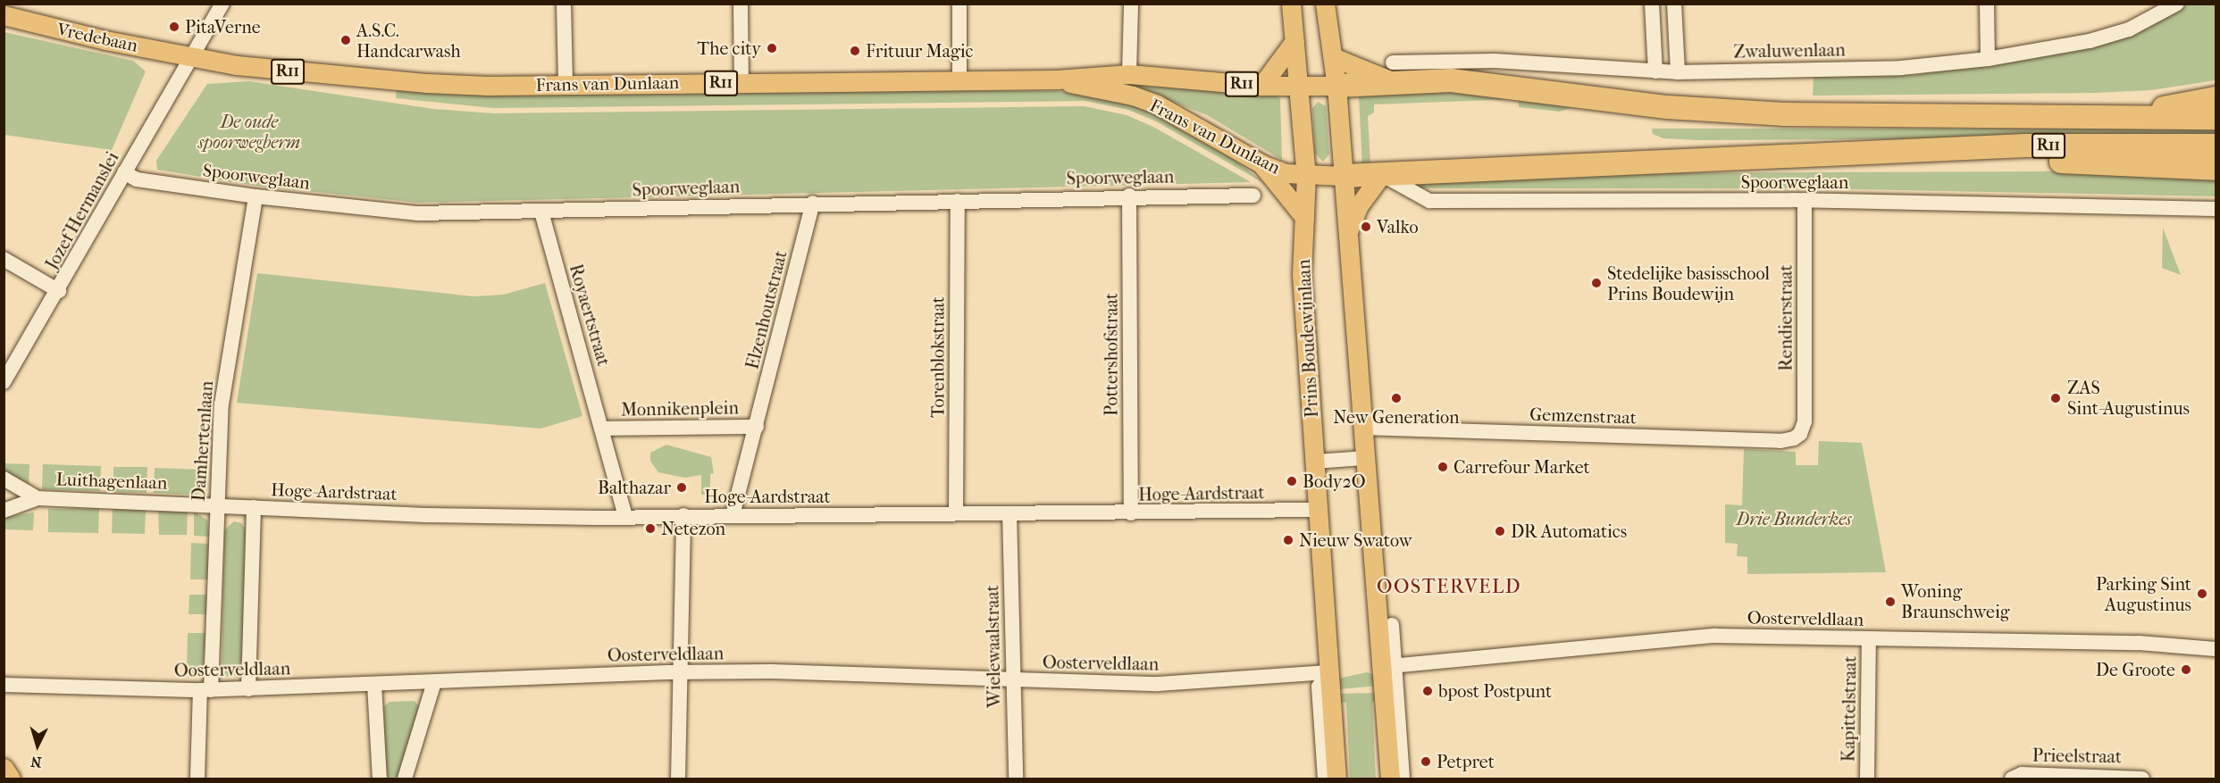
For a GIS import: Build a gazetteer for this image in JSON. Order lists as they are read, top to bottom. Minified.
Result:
{"streets":{"highway":["R11"],"main road":["Vredebaan","Frans van Dunlaan","Prins Boudewijnlaan"],"street":["Zwaluwenlaan","Spoorweglaan","Jozef Hermanslei","Elzenhoutstraat","Royaertstraat","Rendierstraat","Pottershofstraat","Torenblokstraat","Monnikenplein","Gemzenstraat","Damhertenlaan","Luithagenlaan","Hoge-Aardstraat","Oosterveldlaan","Wielewaalstraat","Kapittelstraat","Prieelstraat"]},"crossings":[["Vredebaan","Frans van Dunlaan"],["Vredebaan","Jozef Hermanslei"],["Zwaluwenlaan","R11"],["R11","Frans van Dunlaan"],["R11","Spoorweglaan"],["Frans van Dunlaan","Jozef Hermanslei"],["Frans van Dunlaan","Prins Boudewijnlaan"],["Spoorweglaan","Jozef Hermanslei"],["Spoorweglaan","Elzenhoutstraat"],["Spoorweglaan","Royaertstraat"],["Spoorweglaan","Rendierstraat"],["Spoorweglaan","Pottershofstraat"],["Spoorweglaan","Torenblokstraat"],["Spoorweglaan","Damhertenlaan"],["Elzenhoutstraat","Monnikenplein"],["Royaertstraat","Monnikenplein"],["Rendierstraat","Gemzenstraat"],["Prins Boudewijnlaan","Hoge-Aardstraat"],["Prins Boudewijnlaan","Oosterveldlaan"],["Pottershofstraat","Hoge-Aardstraat"],["Torenblokstraat","Hoge-Aardstraat"],["Monnikenplein","Hoge-Aardstraat"],["Damhertenlaan","Luithagenlaan"],["Damhertenlaan","Hoge-Aardstraat"],["Damhertenlaan","Oosterveldlaan"],["Luithagenlaan","Hoge-Aardstraat"],["Hoge-Aardstraat","Wielewaalstraat"],["Oosterveldlaan","Wielewaalstraat"],["Oosterveldlaan","Kapittelstraat"]],"districts":["OOSTERVELD"],"parks":["De oude spoorwegberm","Drie Bunderkes"],"places":["PitaVerne","A.S.C. Handcarwash","The city","Frituur Magic","Valko","Stedelijke basisschool Prins Boudewijn","New Generation","ZAS Sint-Augustinus","Carrefour Market","Body2O","Balthazar","Netezon","DR Automatics","Nieuw Swatow","Parking Sint Augustinus","Woning Braunschweig","De Groote","bpost Postpunt","Petpret"],"north":"bottom"}
